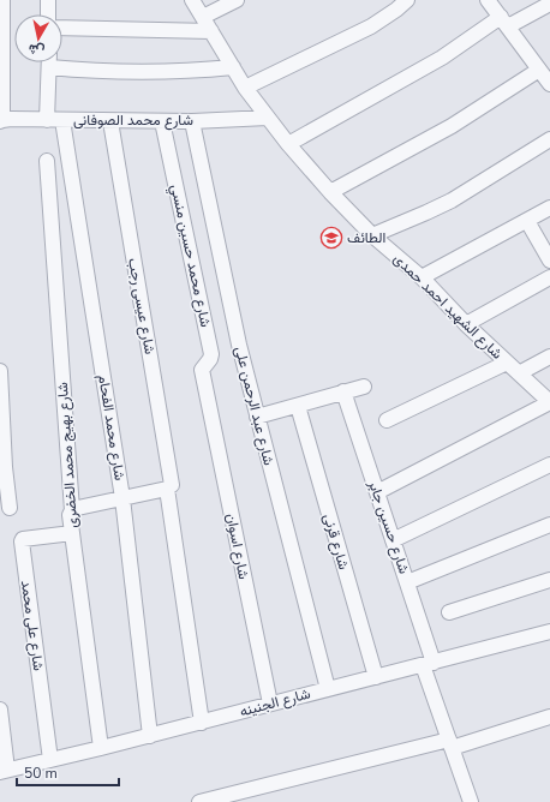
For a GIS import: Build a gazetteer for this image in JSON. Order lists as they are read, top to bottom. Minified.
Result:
{"streets":{"street":["شارع محمد الصوفانى","شارع محمد حسين منسي","شارع عيسى رجب","شارع الشهيد احمد حمدى","شارع عبد الرحمن على","شارع محمد الفحام","شارع بهيج محمد الخضرى","شارع حسين جابر","شارع قرنى","شارع اسوان","شارع على محمد","شارع الجنينه"]},"crossings":[["شارع محمد الصوفانى","شارع محمد حسين منسي"],["شارع محمد الصوفانى","شارع عيسى رجب"],["شارع محمد الصوفانى","شارع الشهيد احمد حمدى"],["شارع محمد الصوفانى","شارع عبد الرحمن على"],["شارع محمد الصوفانى","شارع محمد الفحام"],["شارع محمد حسين منسي","شارع اسوان"],["شارع عيسى رجب","شارع الجنينه"],["شارع عبد الرحمن على","شارع الجنينه"],["شارع محمد الفحام","شارع الجنينه"],["شارع بهيج محمد الخضرى","شارع على محمد"],["شارع بهيج محمد الخضرى","شارع الجنينه"],["شارع حسين جابر","شارع الجنينه"],["شارع قرنى","شارع الجنينه"],["شارع اسوان","شارع الجنينه"],["شارع على محمد","شارع الجنينه"]],"places":{"school or university":["الطائف"]},"scale_bar":"50 m","north":"bottom"}
